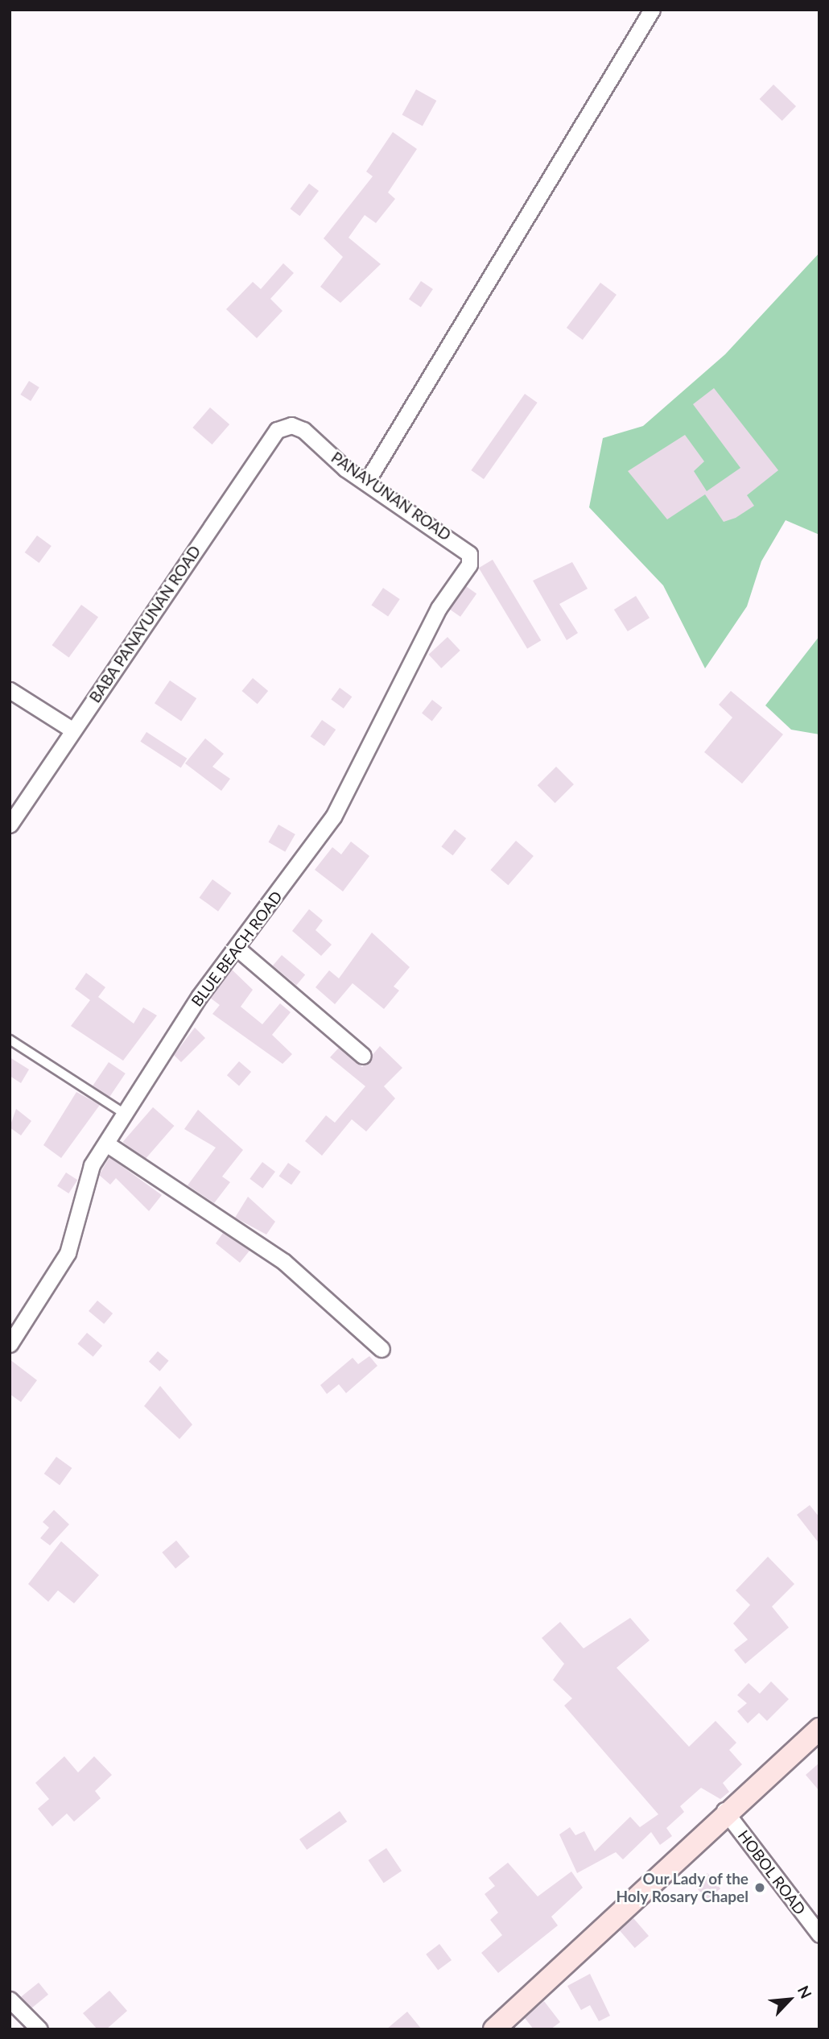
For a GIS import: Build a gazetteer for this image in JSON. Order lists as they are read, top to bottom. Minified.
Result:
{"streets":{"street":["PANAYUNAN ROAD","BABA PANAYUNAN ROAD","BLUE BEACH ROAD","HOBOL ROAD"]},"crossings":[["PANAYUNAN ROAD","BABA PANAYUNAN ROAD"],["PANAYUNAN ROAD","BLUE BEACH ROAD"]],"places":["Our Lady of the Holy Rosary Chapel"],"north":"top right"}
